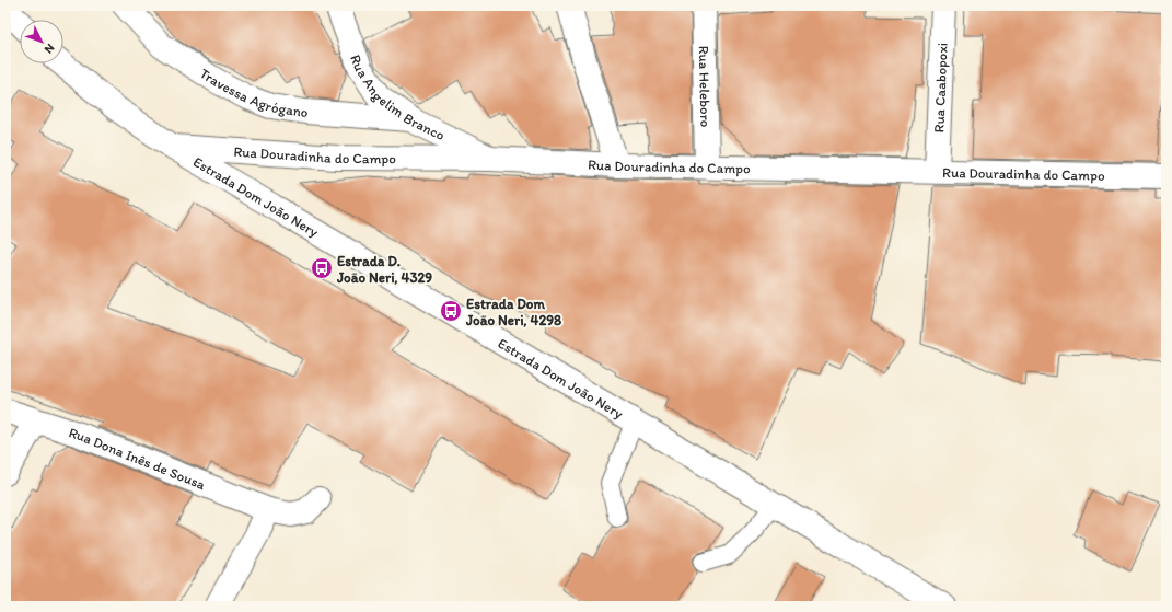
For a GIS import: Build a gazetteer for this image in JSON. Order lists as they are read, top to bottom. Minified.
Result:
{"streets":{"street":["Rua Heleboro","Rua Caabopoxi","Travessa Agrógano","Rua Angelim Branco","Rua Douradinha do Campo","Estrada Dom João Nery","Rua Dona Inês de Sousa"]},"crossings":[["Rua Heleboro","Rua Douradinha do Campo"],["Rua Caabopoxi","Rua Douradinha do Campo"],["Travessa Agrógano","Rua Angelim Branco"],["Rua Angelim Branco","Rua Douradinha do Campo"],["Rua Douradinha do Campo","Estrada Dom João Nery"]],"places":{"bus stop":["Estrada D. João Neri, 4329","Estrada Dom João Neri, 4298"]},"north":"bottom right"}
